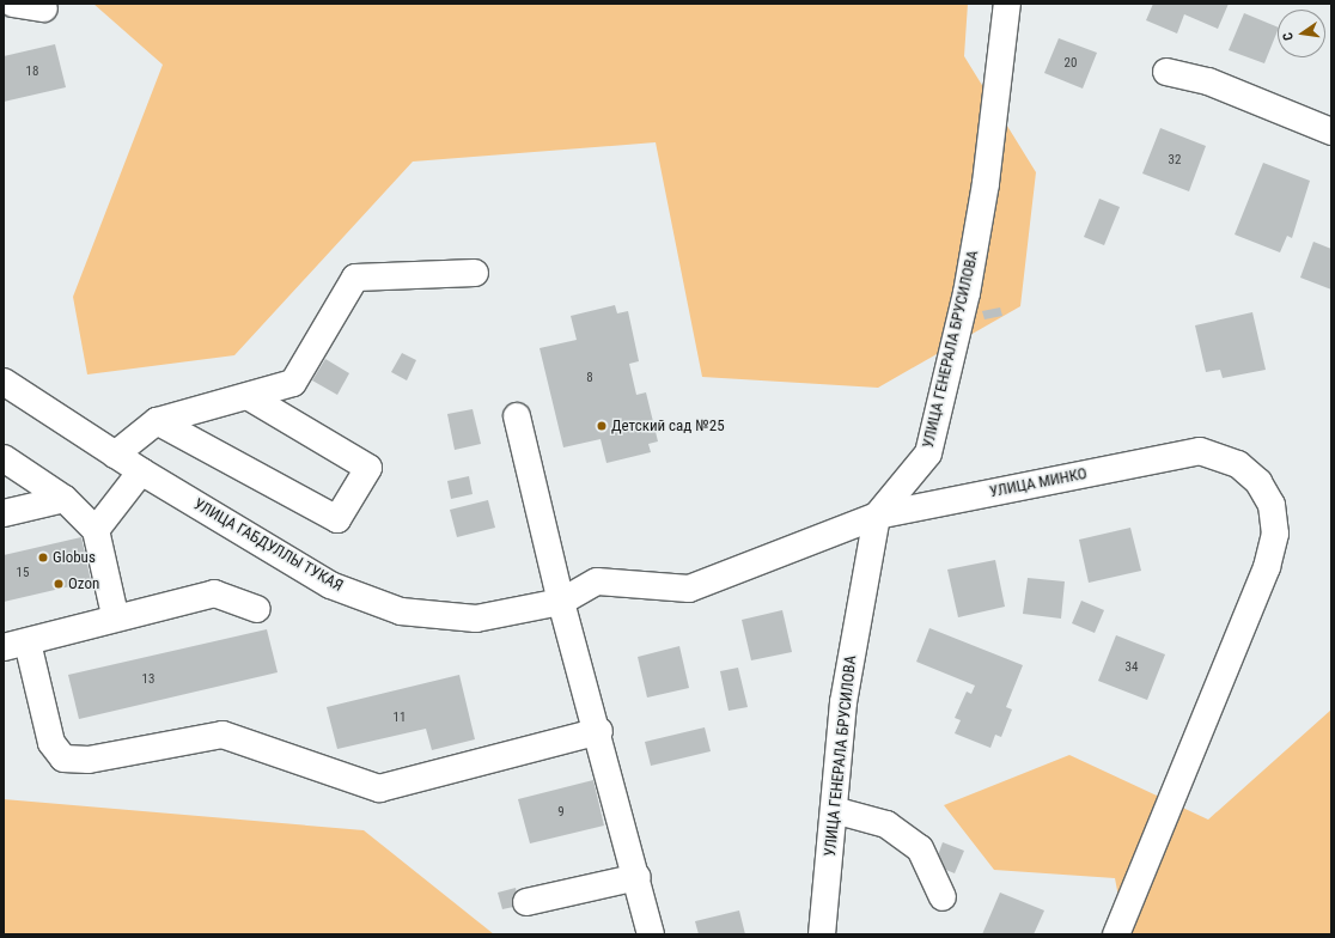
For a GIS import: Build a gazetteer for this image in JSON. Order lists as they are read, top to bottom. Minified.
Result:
{"streets":{"street":["УЛИЦА ГЕНЕРАЛА БРУСИЛОВА","УЛИЦА МИНКО","УЛИЦА ГАБДУЛЛЫ ТУКАЯ"]},"crossings":[["УЛИЦА ГЕНЕРАЛА БРУСИЛОВА","УЛИЦА МИНКО"],["УЛИЦА МИНКО","УЛИЦА ГАБДУЛЛЫ ТУКАЯ"]],"places":["Детский сад №25","Globus","Ozon"],"house_numbers":["20","18","32","8","15","34","13","11","9"],"north":"left"}
